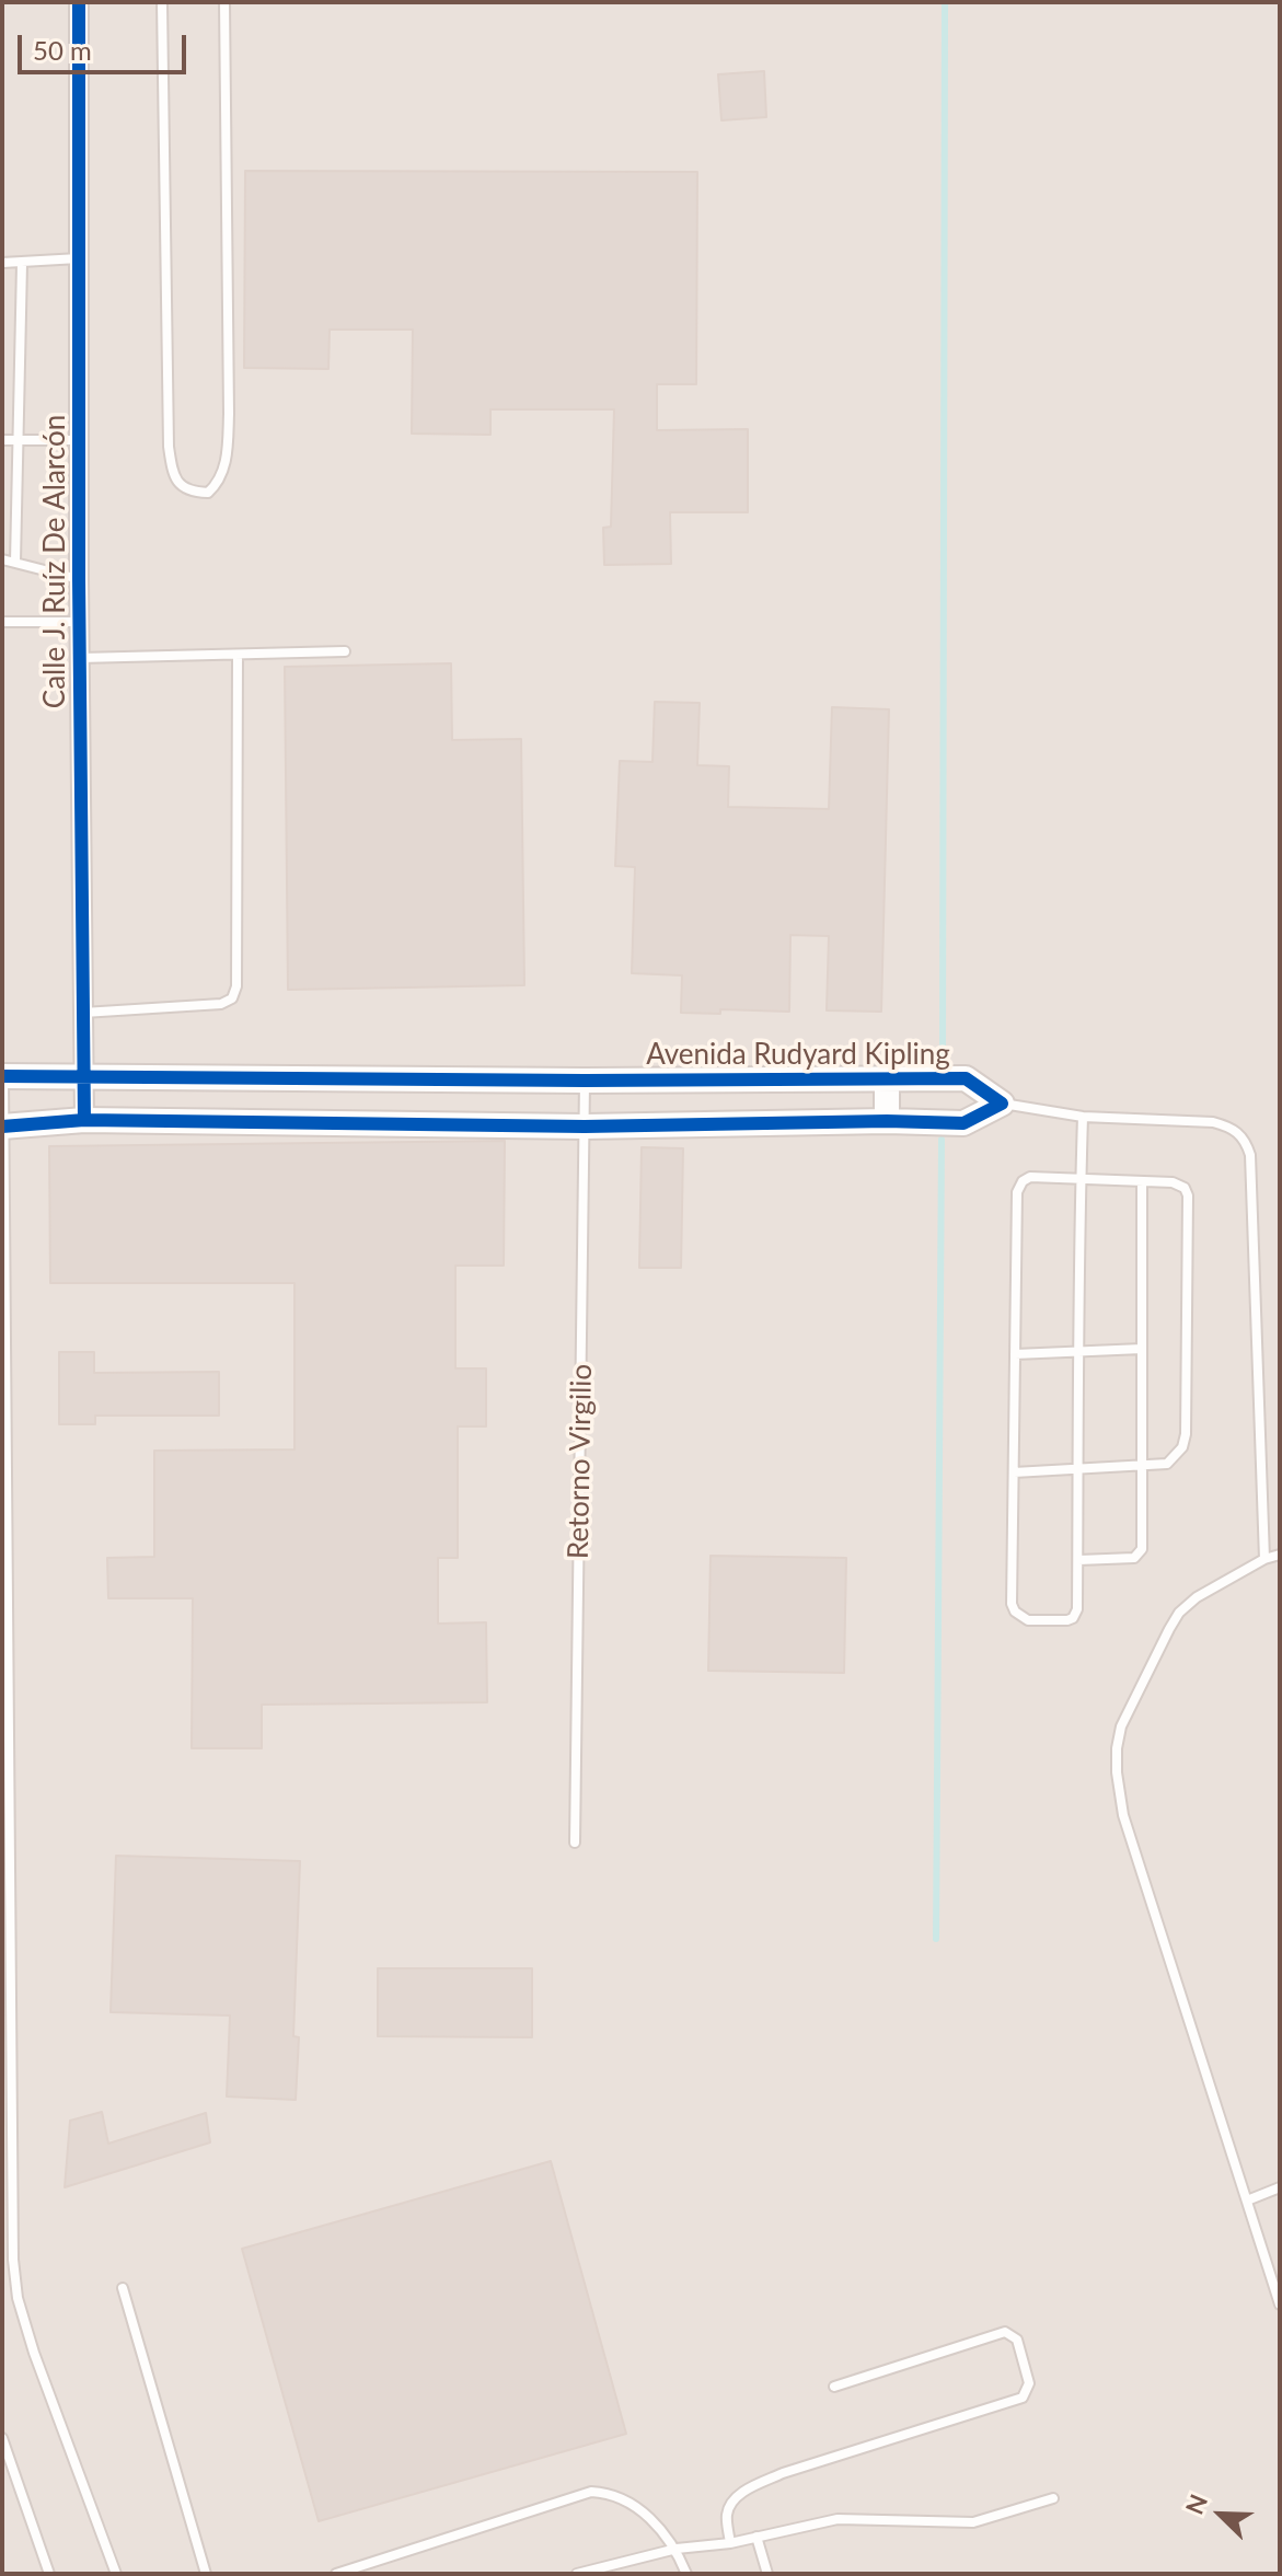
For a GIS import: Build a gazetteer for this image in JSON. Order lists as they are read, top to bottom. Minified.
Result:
{"streets":{"street":["Calle J. Ruíz De Alarcón","Avenida Rudyard Kipling"],"lane":["Retorno Virgilio"]},"crossings":[["Calle J. Ruíz De Alarcón","Avenida Rudyard Kipling"],["Avenida Rudyard Kipling","Retorno Virgilio"]],"scale_bar":"50 m","north":"top left"}
